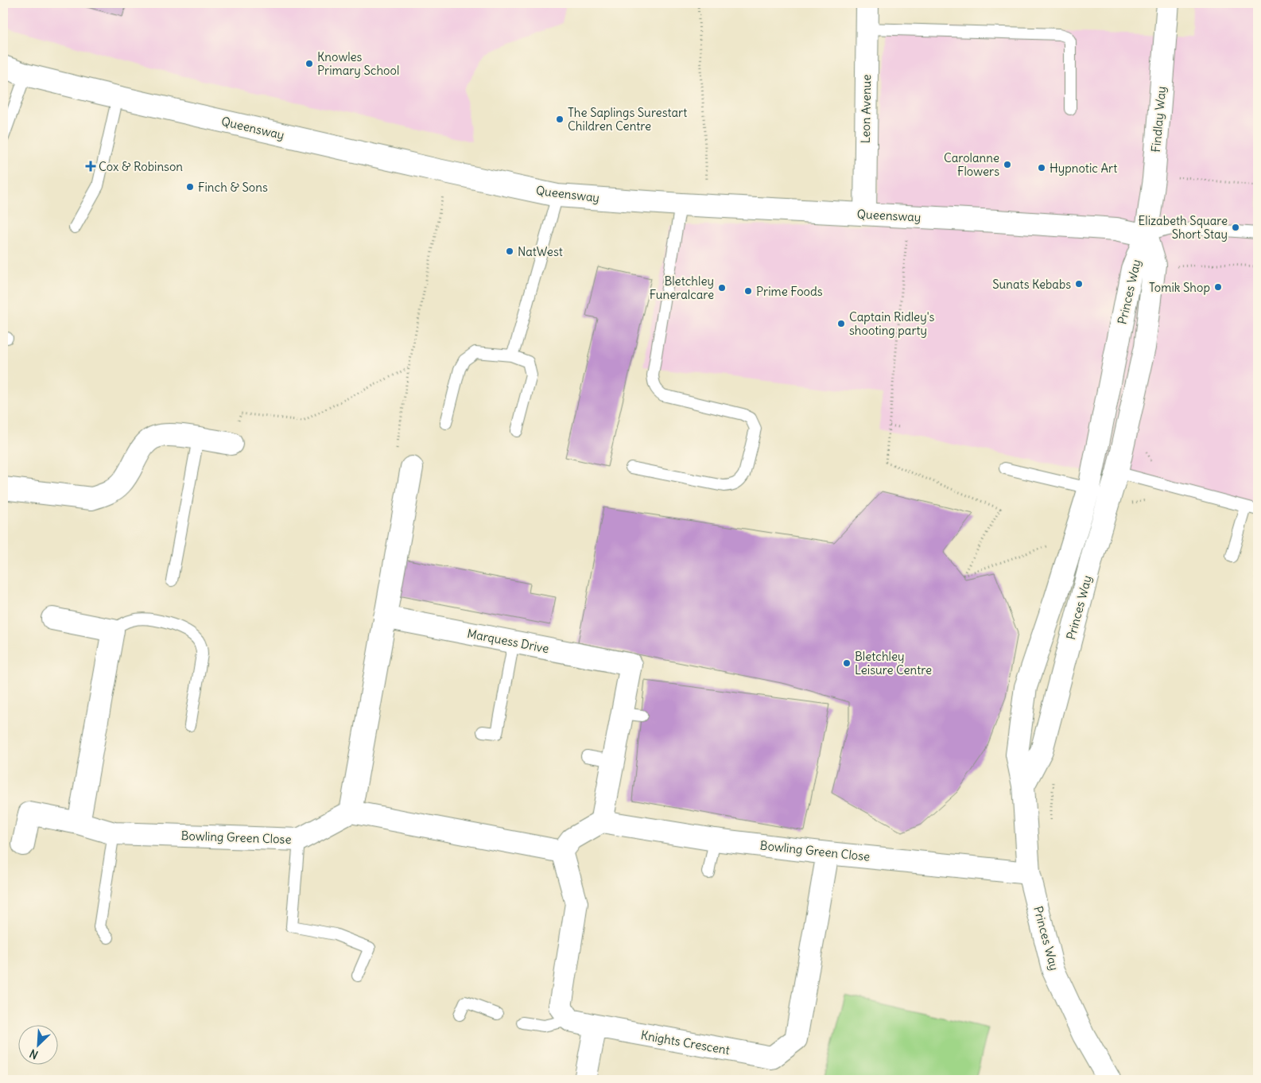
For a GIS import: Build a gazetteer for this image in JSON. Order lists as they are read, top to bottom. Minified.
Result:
{"streets":{"street":["Leon Avenue","Findlay Way","Queensway","Princes Way","Marquess Drive","Bowling Green Close","Knights Crescent"]},"crossings":[["Leon Avenue","Queensway"],["Findlay Way","Queensway"],["Findlay Way","Princes Way"],["Queensway","Princes Way"],["Princes Way","Bowling Green Close"],["Bowling Green Close","Knights Crescent"]],"places":{"other":["Knowles Primary School","The Saplings Surestart Children Centre","Carolanne Flowers","Hypnotic Art","Finch & Sons","Elizabeth Square Short Stay","NatWest","Sunats Kebabs","Tomik Shop","Bletchley Funeralcare","Prime Foods","Captain Ridley's shooting party","Bletchley Leisure Centre"],"health":["Cox & Robinson"]},"north":"bottom left"}
